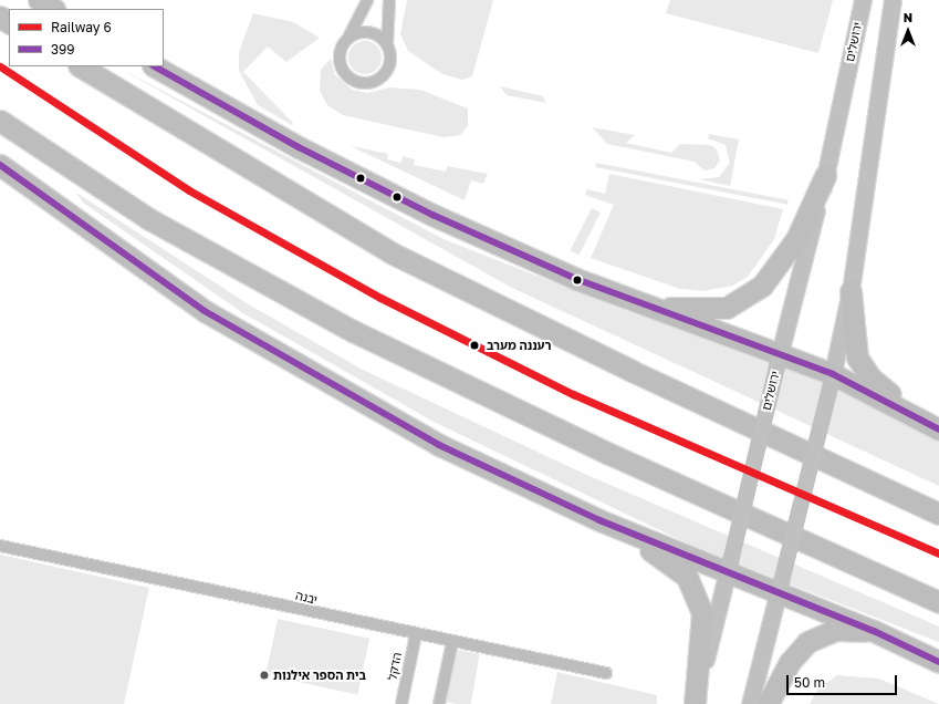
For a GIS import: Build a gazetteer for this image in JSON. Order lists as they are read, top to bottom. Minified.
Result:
{"streets":{"main road":["ירושלים"],"street":["יבנה","הדקל"]},"crossings":[["יבנה","הדקל"]],"places":["רעננה מערב","בית הספר אילנות"],"lines":["rail line 6","transit line 399"],"legend":["Railway 6","399"],"scale_bar":"50 m","north":"top"}
